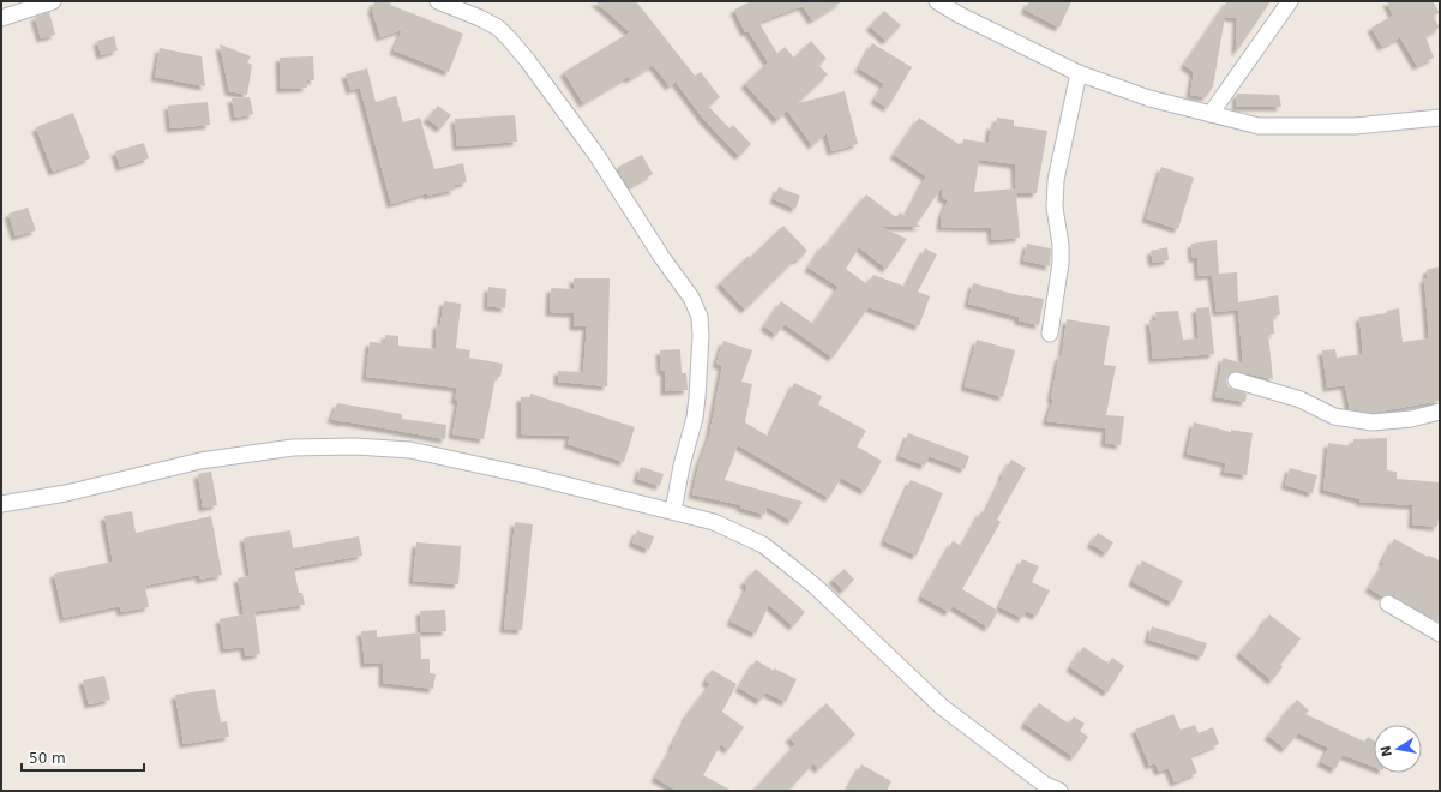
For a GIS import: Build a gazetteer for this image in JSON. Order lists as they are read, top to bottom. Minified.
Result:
{"scale_bar":"50 m","north":"left"}
